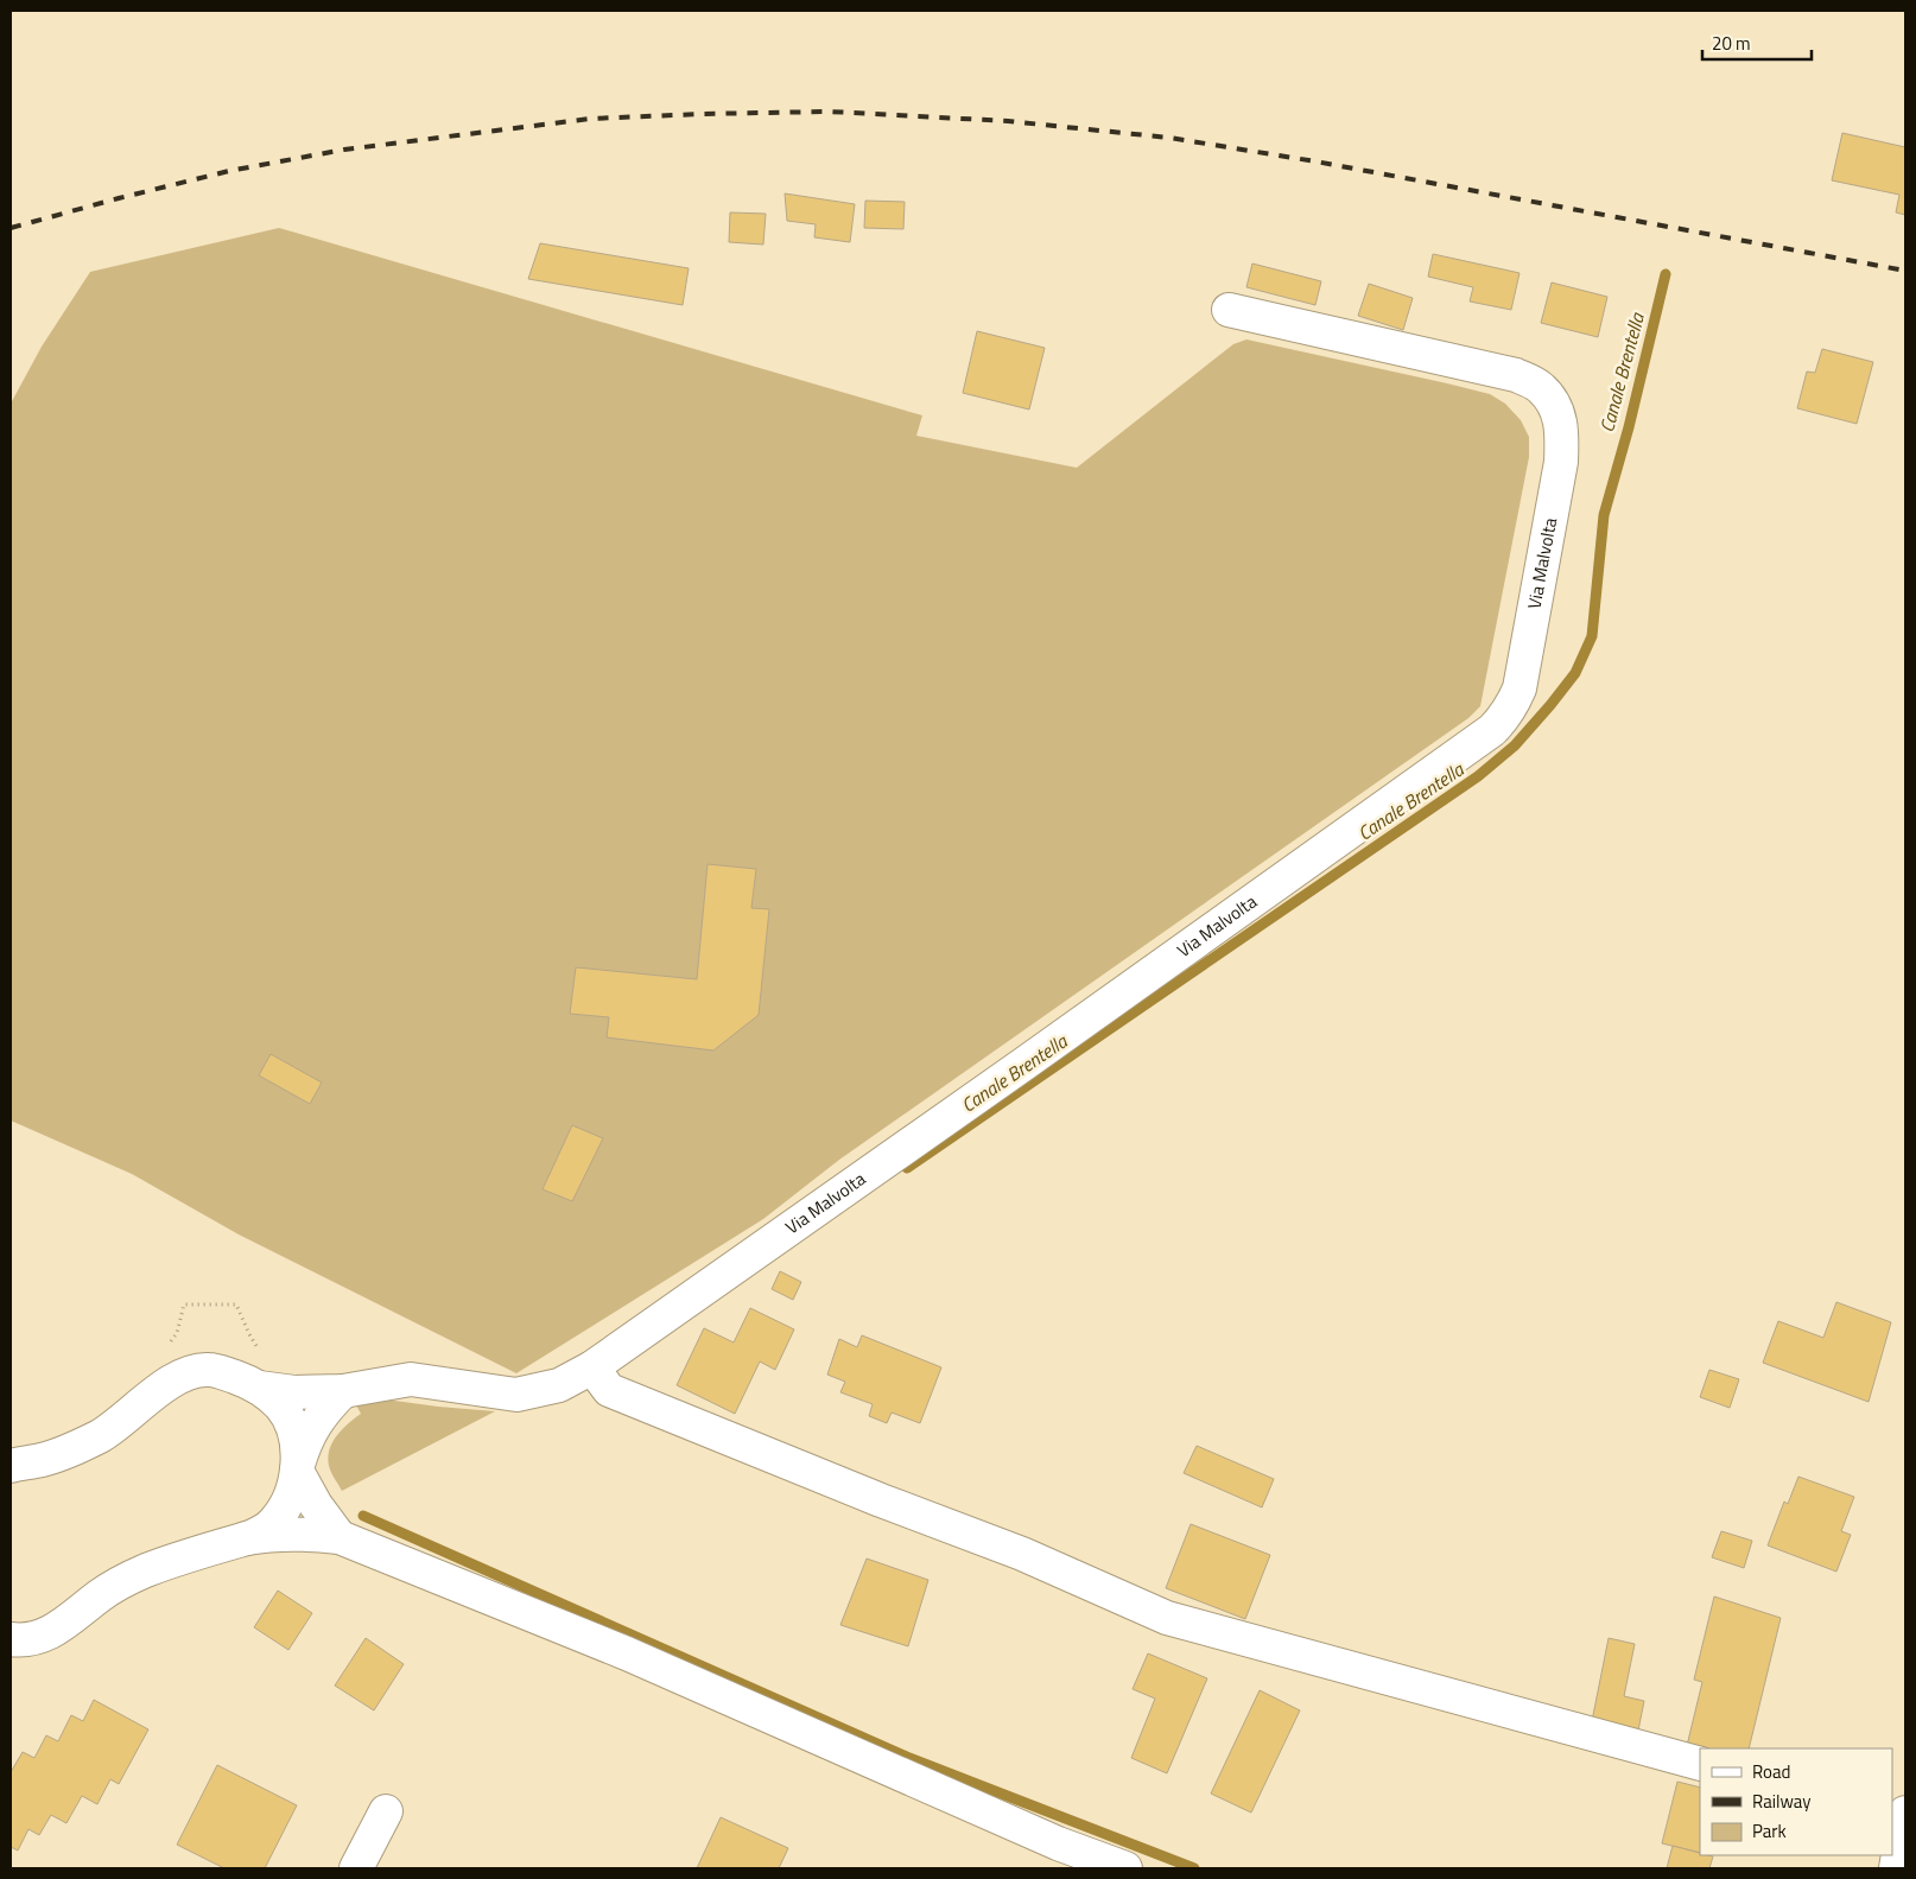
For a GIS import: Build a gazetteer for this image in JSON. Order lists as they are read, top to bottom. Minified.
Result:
{"streets":{"street":["Via Malvolta"]},"water":["Canale Brentella"],"legend":["Road","Railway","Park"],"scale_bar":"20 m"}
